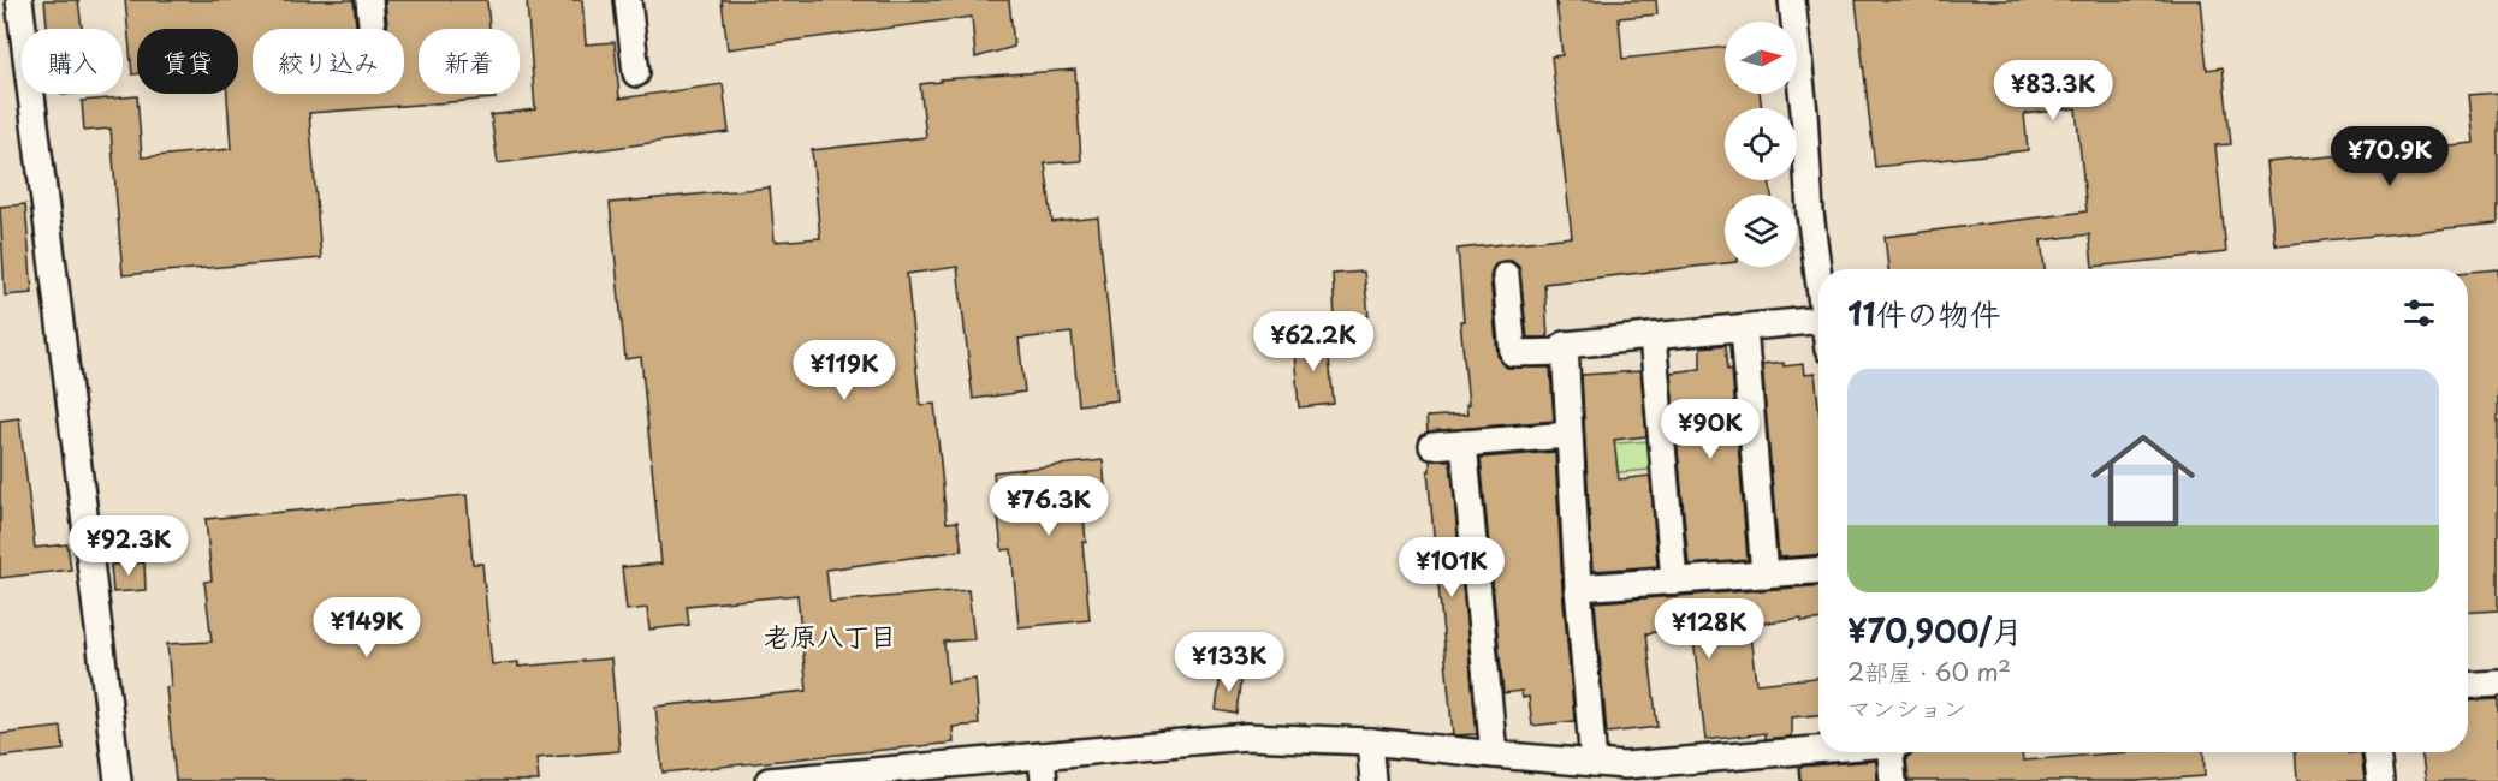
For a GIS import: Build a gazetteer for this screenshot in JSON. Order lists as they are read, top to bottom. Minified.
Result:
{"districts":["老原八丁目"],"north":"right","page":{"chip":["購入","賃貸","絞り込み","新着"],"price":["¥83.3K","¥70.9K","¥62.2K","¥119K","¥90K","¥76.3K","¥92.3K","¥101K","¥149K","¥128K","¥133K"],"heading":"11件の物件","list":[{"name":"¥70,900/月","note":"2部屋 · 60 m² · マンション"}]}}
